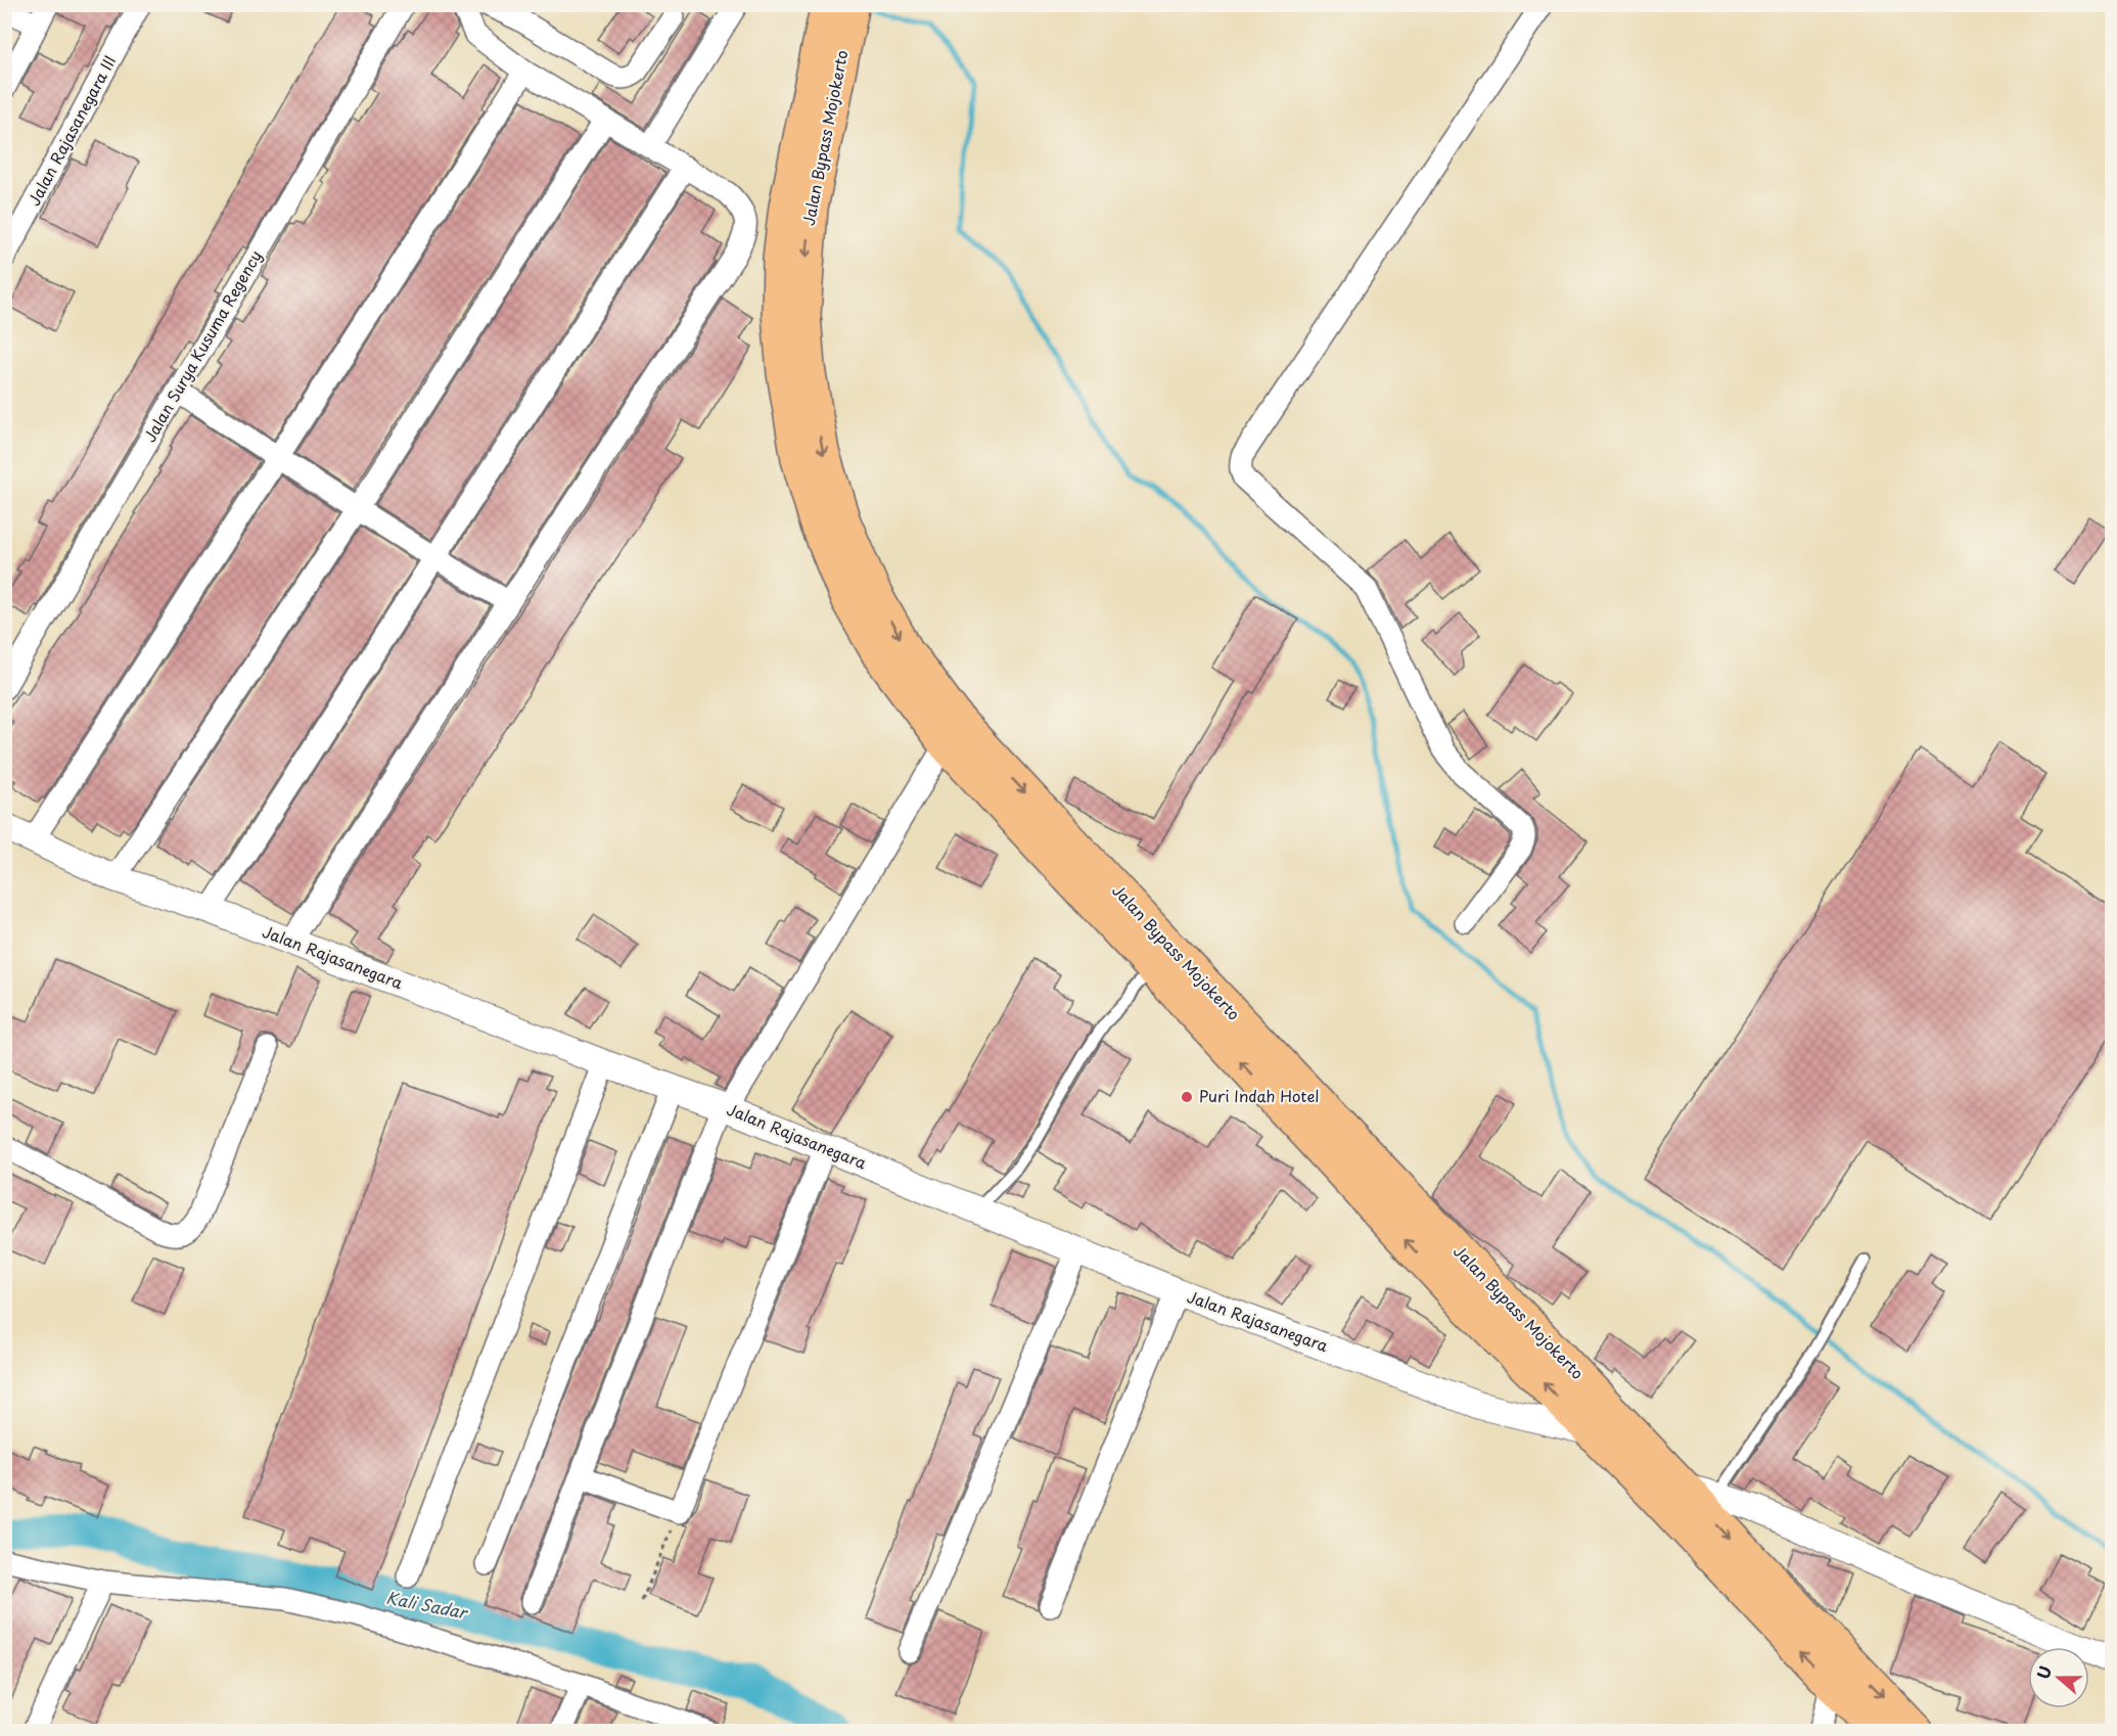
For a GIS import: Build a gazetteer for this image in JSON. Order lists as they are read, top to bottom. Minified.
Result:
{"streets":{"highway":["Jalan Bypass Mojokerto"],"street":["Jalan Rajasanegara III","Jalan Surya Kusuma Regency","Jalan Rajasanegara"]},"crossings":[["Jalan Bypass Mojokerto","Jalan Rajasanegara"]],"water":["Kali Sadar"],"places":["Puri Indah Hotel"],"north":"left"}
